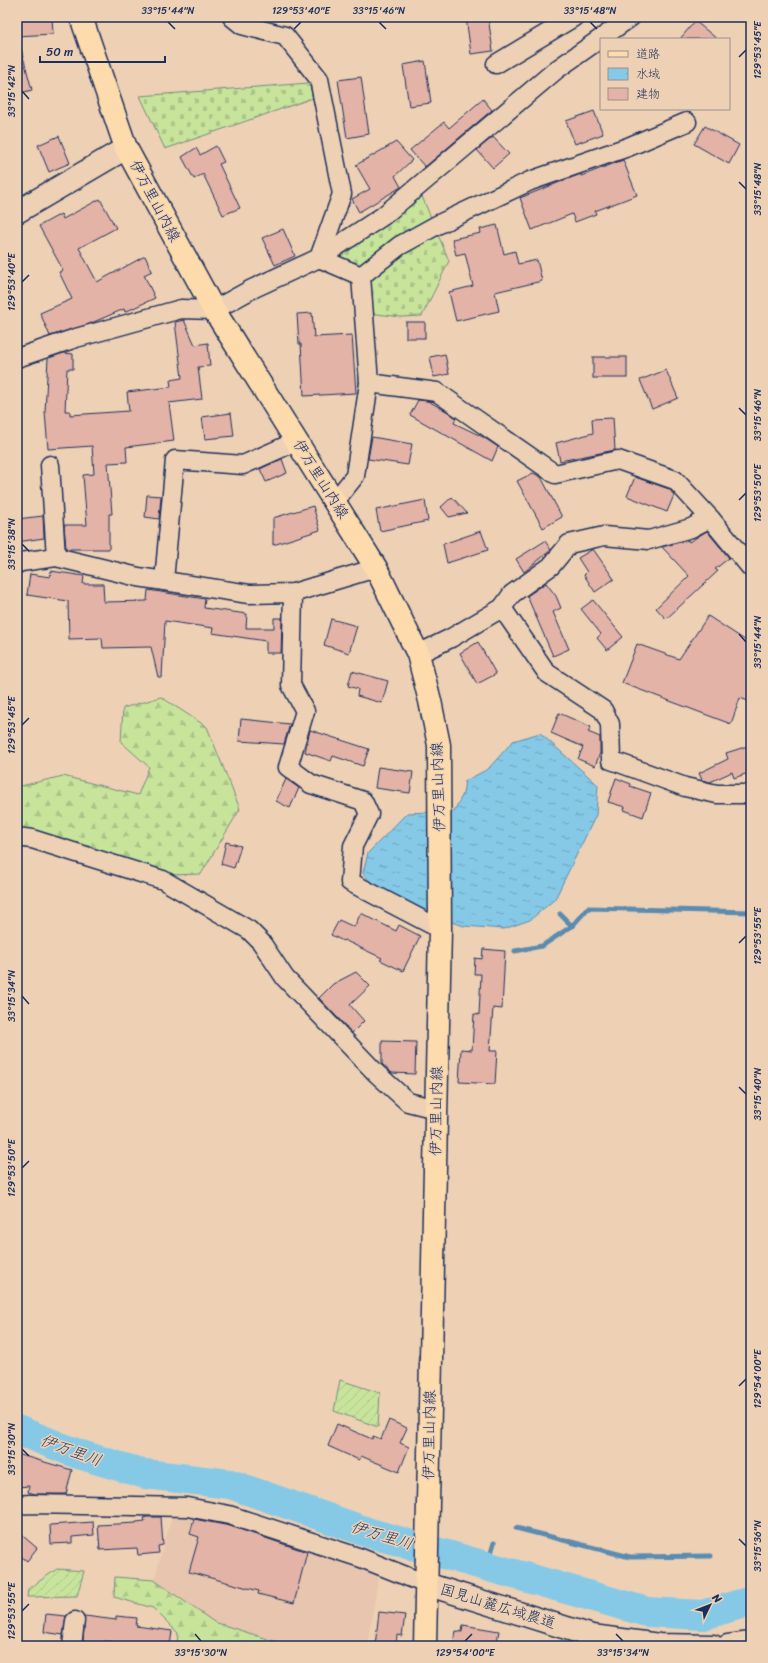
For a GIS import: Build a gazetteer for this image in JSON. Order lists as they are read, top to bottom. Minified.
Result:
{"streets":{"main road":["伊万里山内線"],"street":["国見山麓広域農道"]},"crossings":[["伊万里山内線","国見山麓広域農道"]],"water":["伊万里川"],"legend":["道路","水域","建物"],"scale_bar":"50 m","north":"top right","coordinates":["33°15'44\"N","129°53'40\"E","33°15'46\"N","33°15'48\"N","129°53'45\"E","33°15'42\"N","129°53'50\"E","33°15'38\"N","129°53'55\"E","33°15'34\"N","33°15'40\"N","129°54'00\"E","33°15'30\"N","33°15'36\"N"]}
